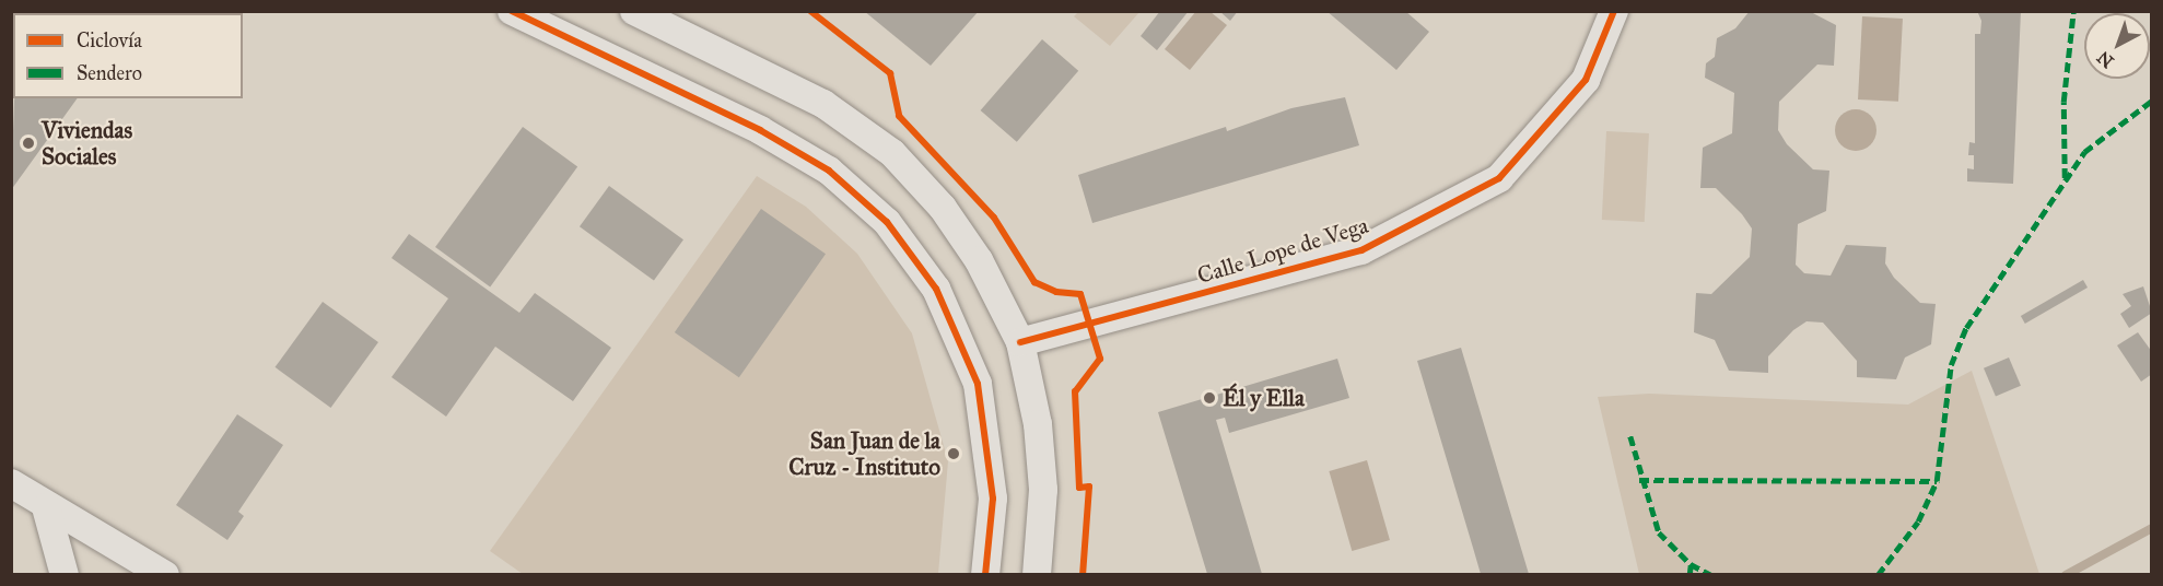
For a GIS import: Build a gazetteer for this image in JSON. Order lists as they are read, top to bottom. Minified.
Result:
{"streets":{"street":["Calle Lope de Vega"]},"places":["Viviendas Sociales","Él y Ella","San Juan de la Cruz - Instituto"],"legend":["Ciclovía","Sendero"],"north":"bottom left"}
